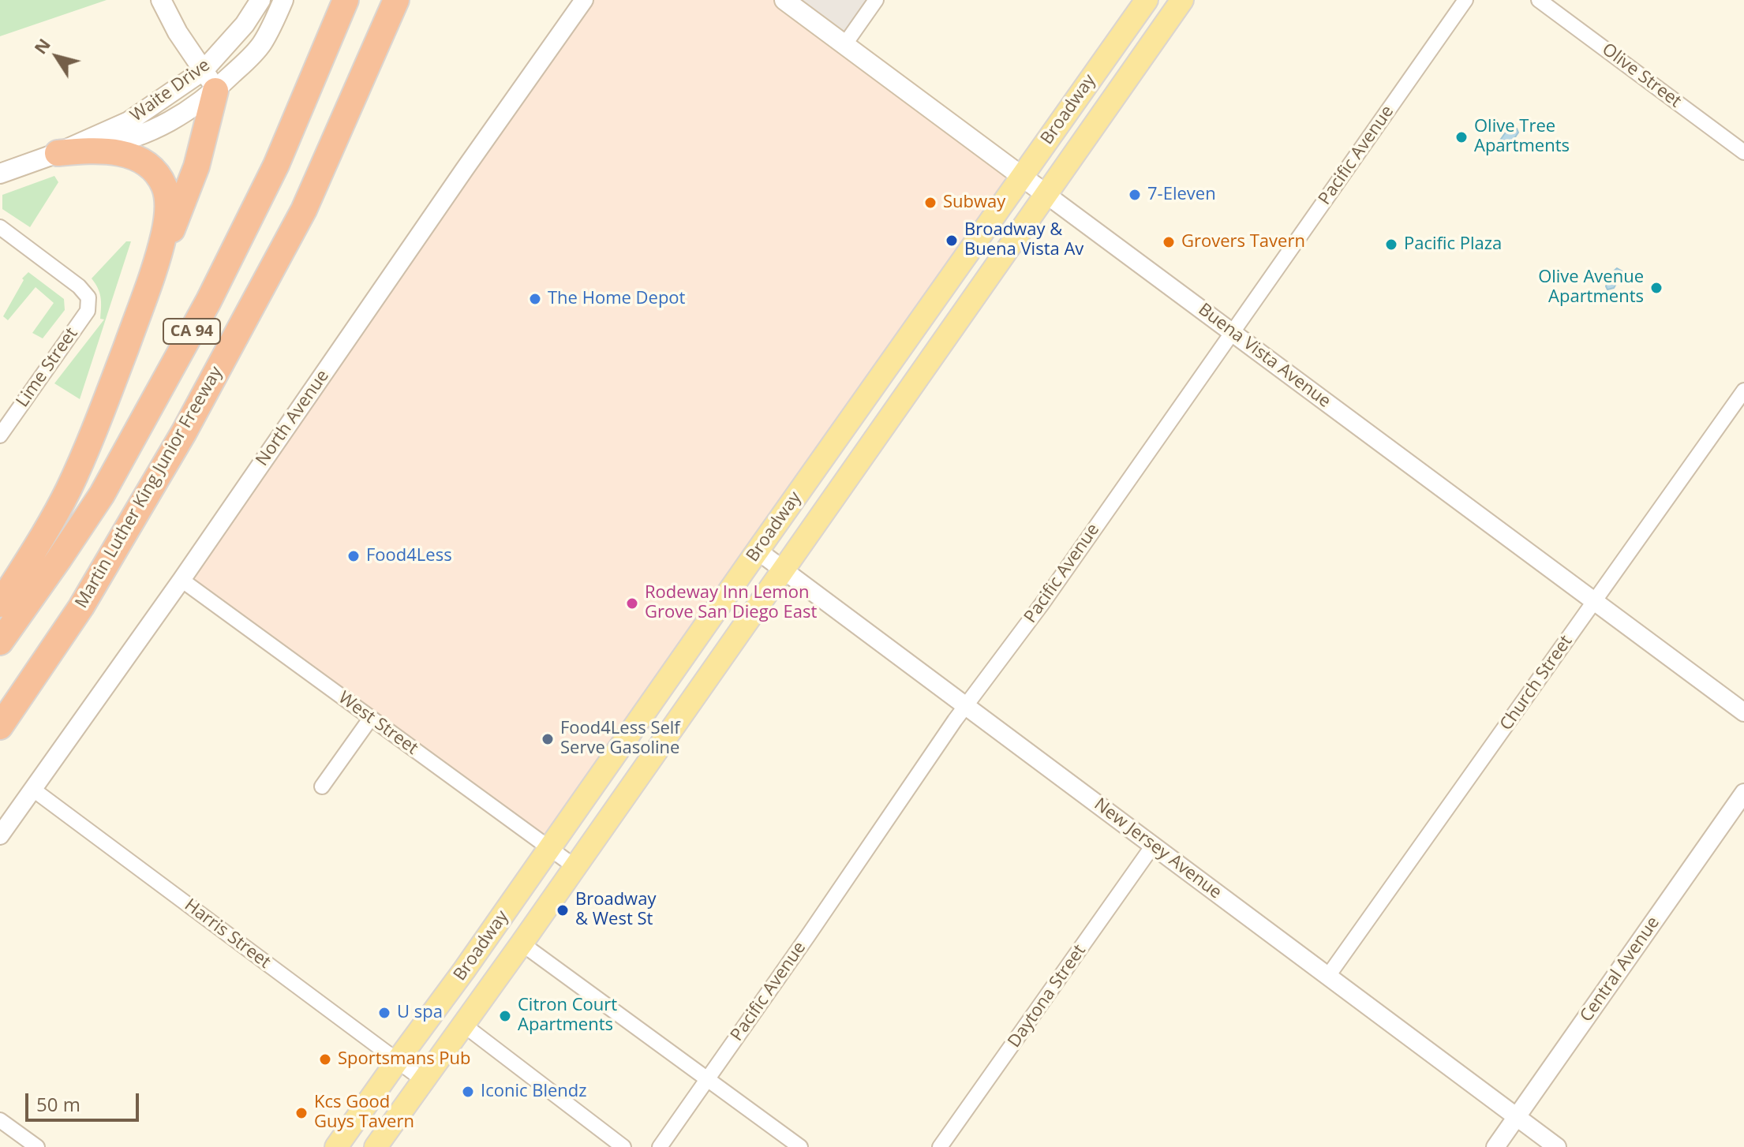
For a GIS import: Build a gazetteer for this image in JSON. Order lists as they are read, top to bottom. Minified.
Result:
{"streets":{"highway":["CA 94","Martin Luther King Junior Freeway"],"main road":["Waite Drive","Broadway","Buena Vista Avenue"],"street":["Olive Street","Pacific Avenue","Lime Street","North Avenue","Church Street","West Street","New Jersey Avenue","Harris Street","Central Avenue","Daytona Street"]},"crossings":[["Broadway","Buena Vista Avenue"],["Broadway","West Street"],["Broadway","New Jersey Avenue"],["Broadway","Harris Street"],["Pacific Avenue","Buena Vista Avenue"],["Pacific Avenue","New Jersey Avenue"],["Buena Vista Avenue","Church Street"],["North Avenue","West Street"],["North Avenue","Harris Street"],["Church Street","New Jersey Avenue"],["New Jersey Avenue","Central Avenue"],["New Jersey Avenue","Daytona Street"]],"places":["Olive Tree Apartments","7-Eleven","Subway","Broadway & Buena Vista Av","Grovers Tavern","Pacific Plaza","Olive Avenue Apartments","The Home Depot","Food4Less","Rodeway Inn Lemon Grove San Diego East","Food4Less Self Serve Gasoline","Broadway & West St","U spa","Citron Court Apartments","Sportsmans Pub","Iconic Blendz","Kcs Good Guys Tavern"],"scale_bar":"50 m","north":"top left"}
